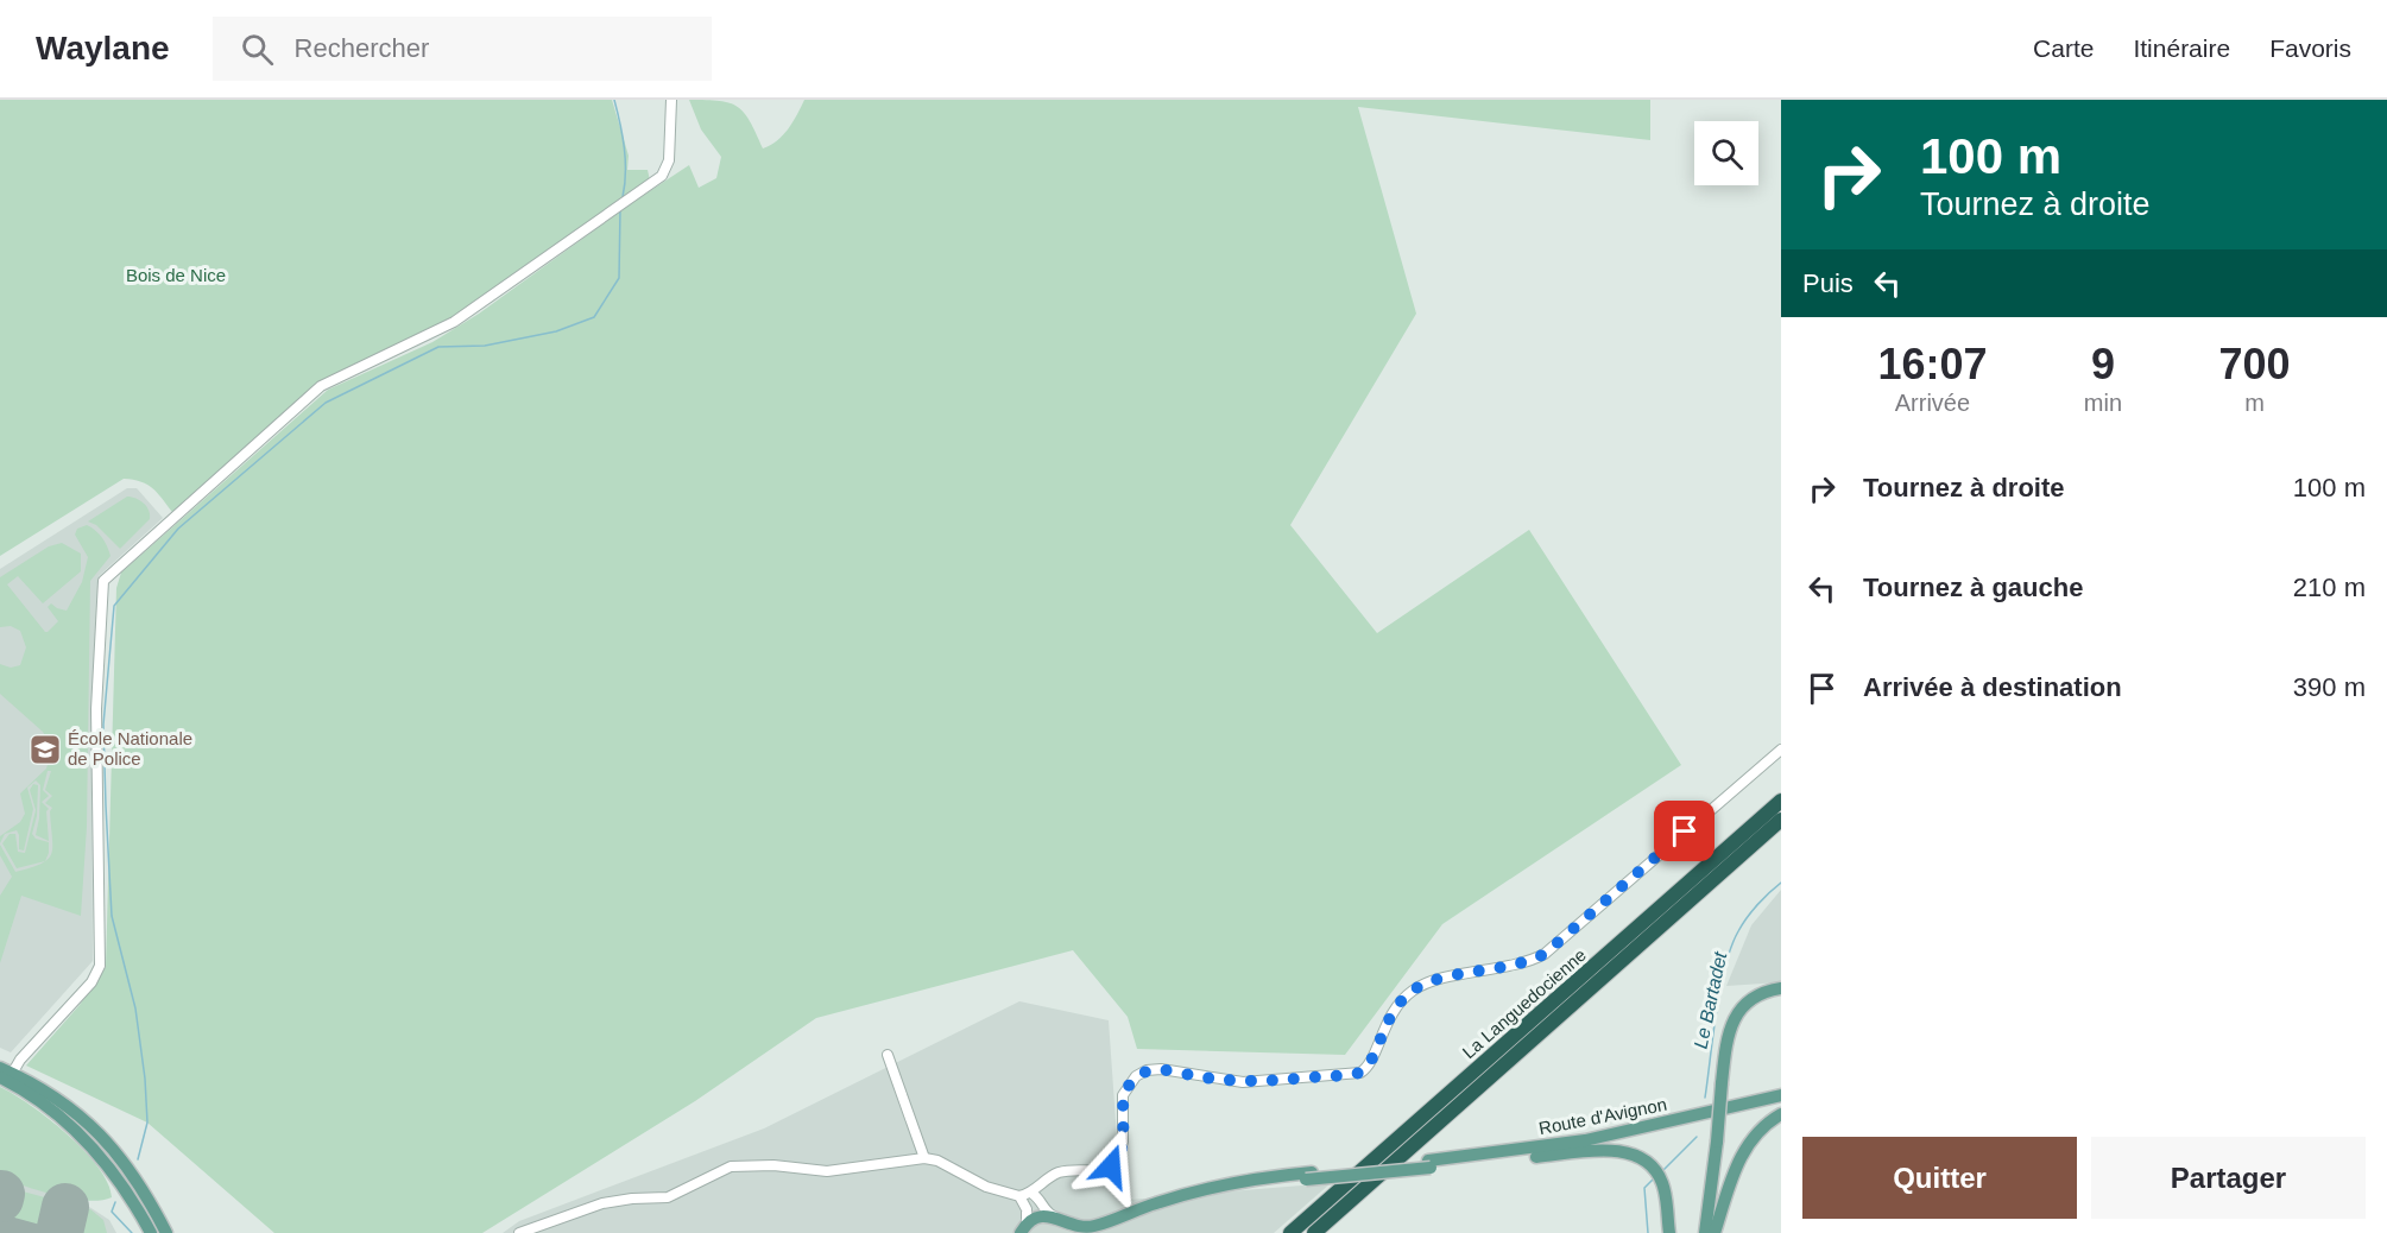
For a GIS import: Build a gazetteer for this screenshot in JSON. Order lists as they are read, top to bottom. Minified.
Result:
{"streets":{"highway":["La Languedocienne"],"main road":["Route d'Avignon"]},"water":["Le Bartadet"],"parks":["Bois de Nice"],"places":{"school or university":["École Nationale de Police"]},"page":{"header":"Waylane","search":"Rechercher","nav":["Carte","Itinéraire","Favoris"],"turn":["100 m","Tournez à droite"],"then":"Puis","eta":["16:07","Arrivée","9","min","700","m"],"list":[{"name":"Tournez à droite","value":"100 m"},{"name":"Tournez à gauche","value":"210 m"},{"name":"Arrivée à destination","value":"390 m"}],"buttons":["Quitter","Partager"]}}
